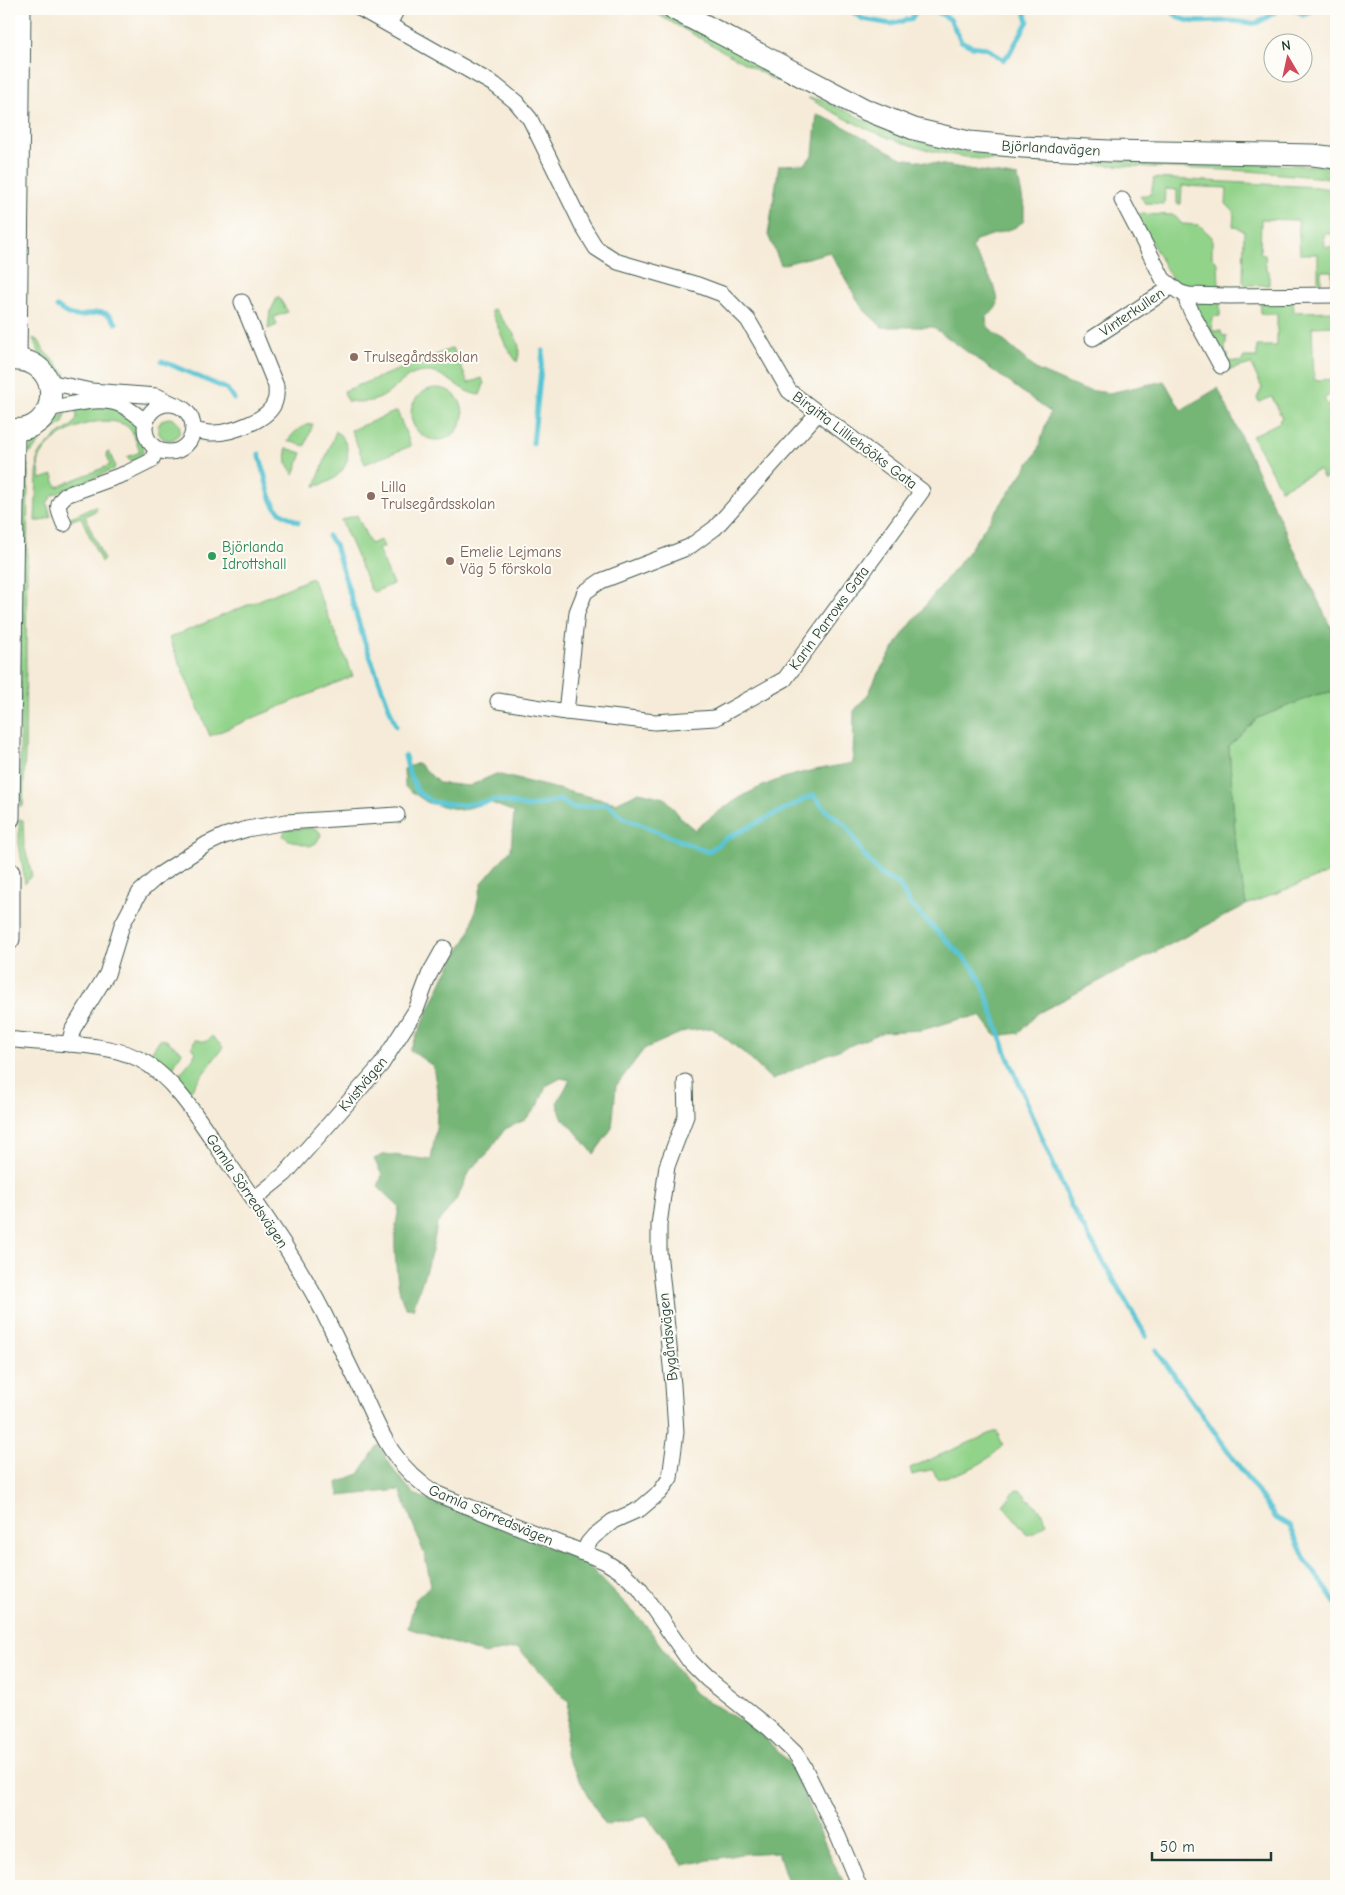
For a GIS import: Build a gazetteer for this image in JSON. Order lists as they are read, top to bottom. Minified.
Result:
{"streets":{"street":["Björlandavägen","Vinterkullen","Birgitta Lilliehööks Gata","Karin Parrows Gata","Kvistvägen","Gamla Sörredsvägen","Bygårdsvägen"]},"crossings":[["Birgitta Lilliehööks Gata","Karin Parrows Gata"],["Kvistvägen","Gamla Sörredsvägen"],["Gamla Sörredsvägen","Bygårdsvägen"]],"places":["Trulsegårdsskolan","Lilla Trulsegårdsskolan","Björlanda Idrottshall","Emelie Lejmans Väg 5 förskola"],"scale_bar":"50 m","north":"top"}
